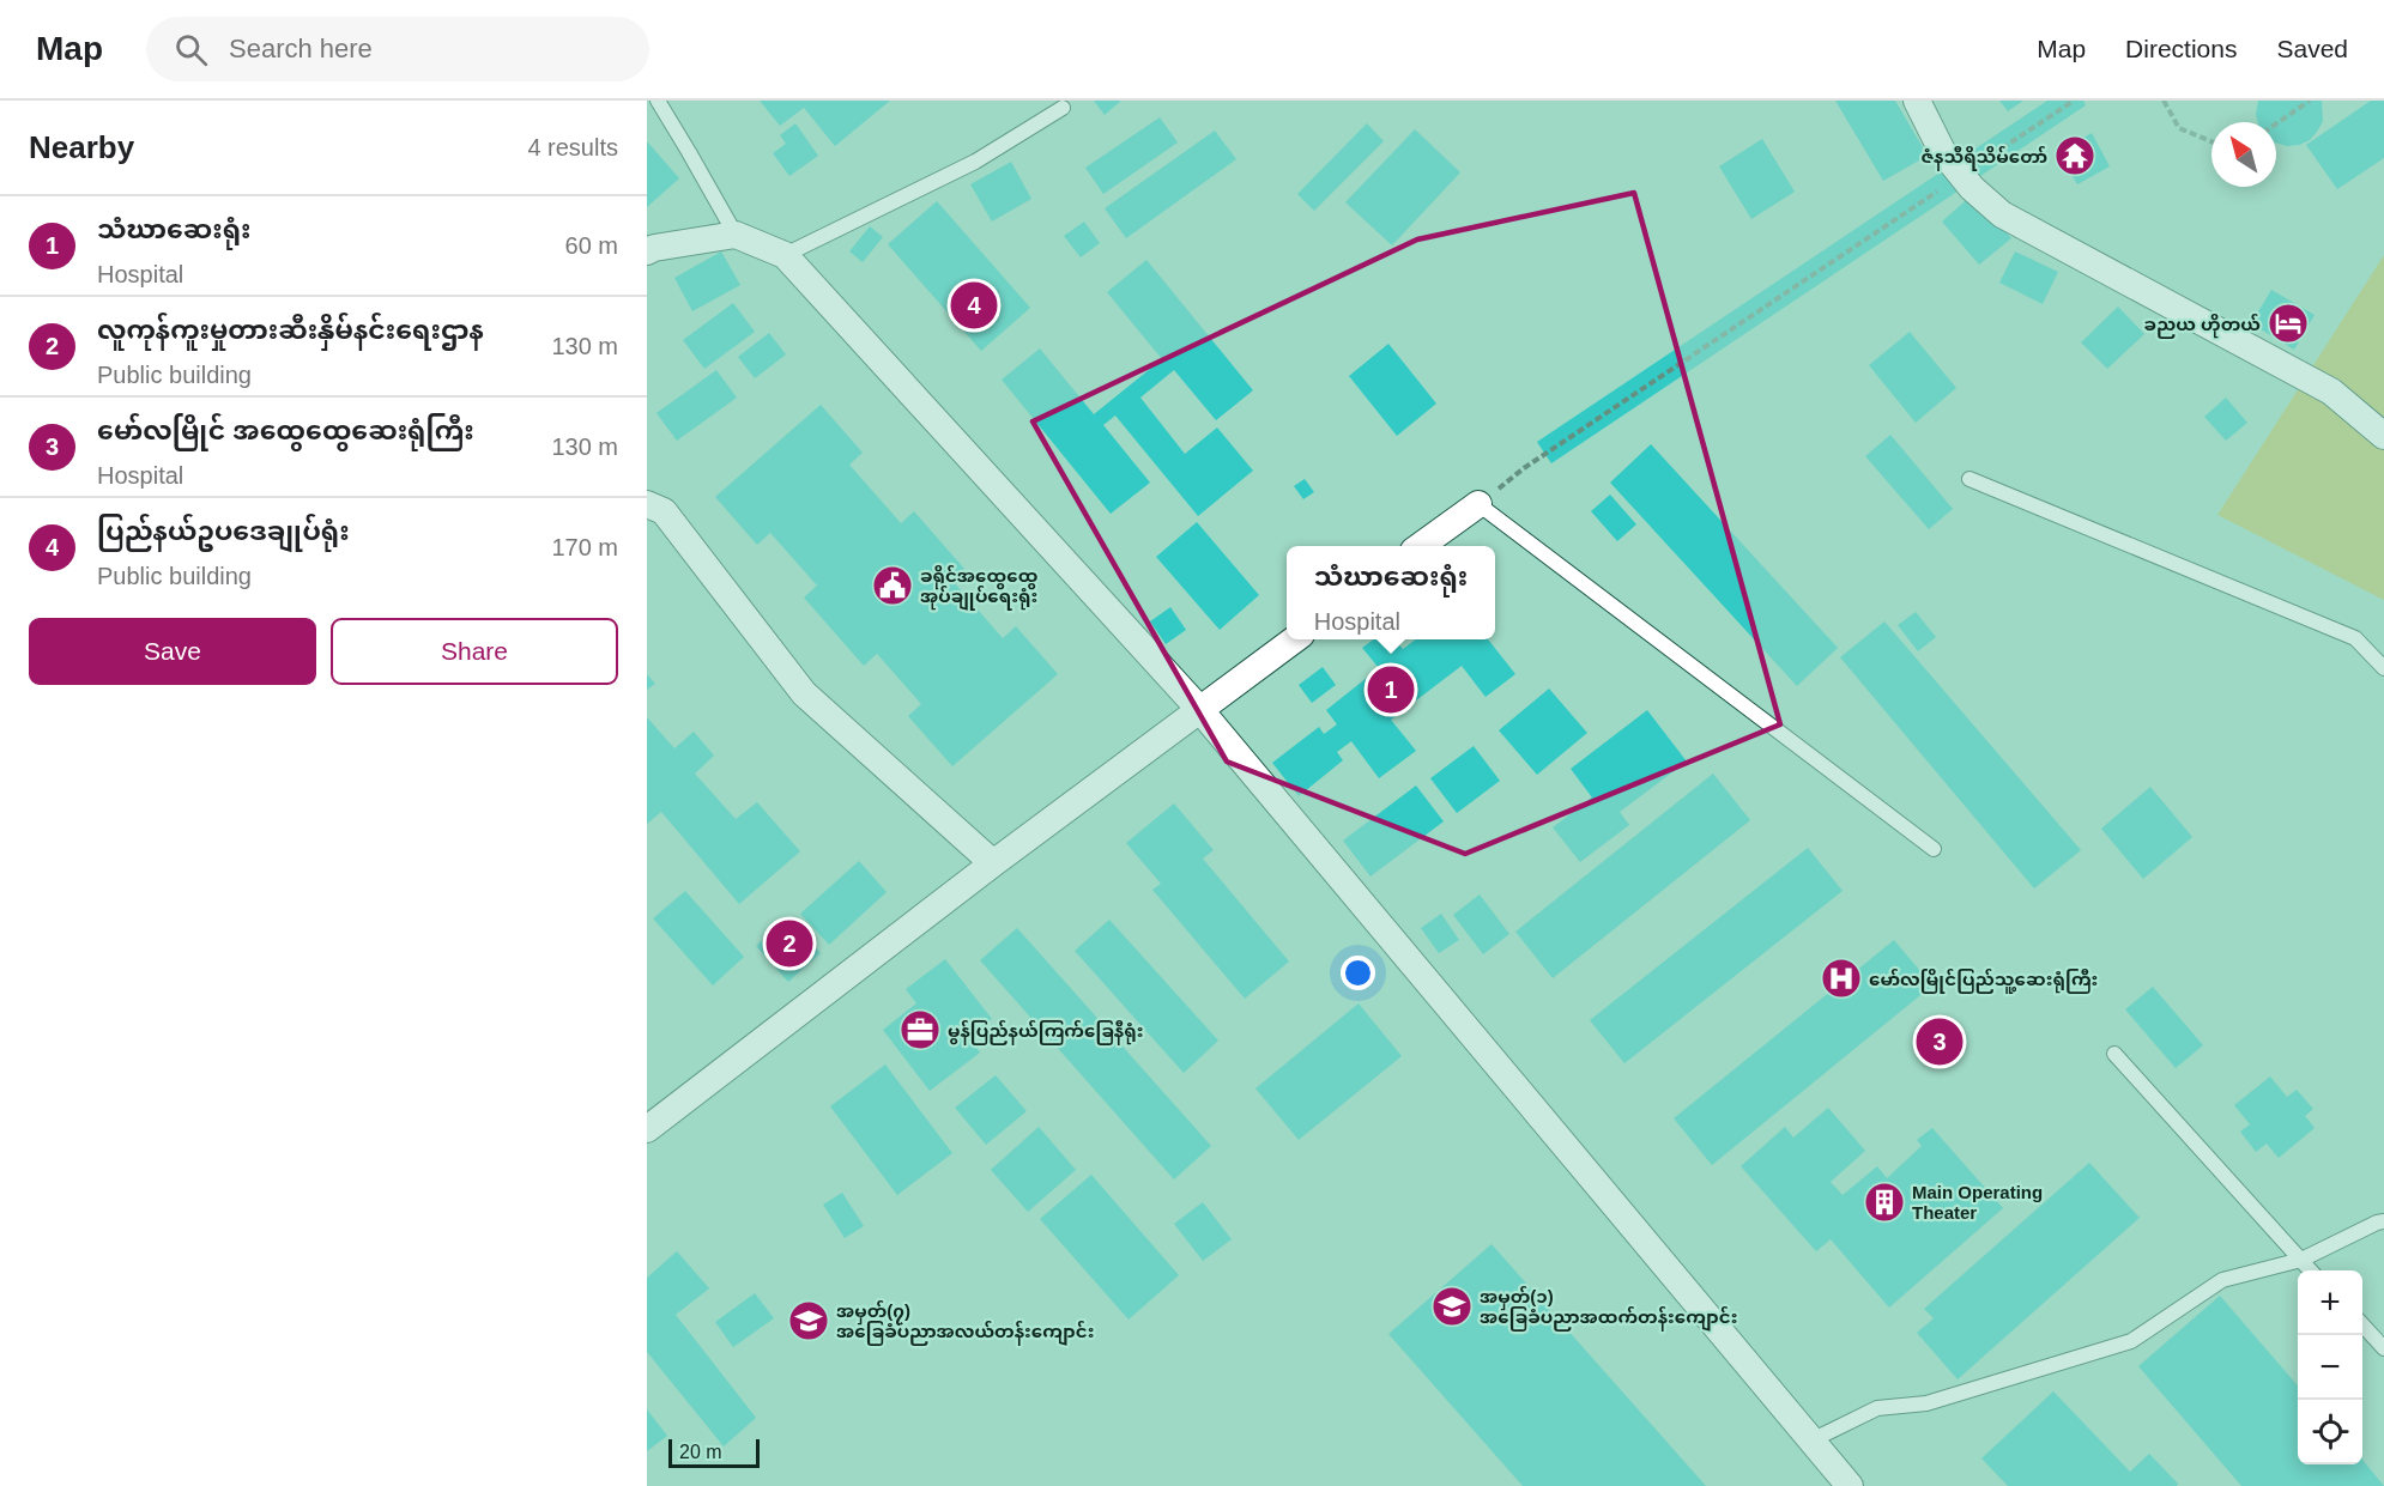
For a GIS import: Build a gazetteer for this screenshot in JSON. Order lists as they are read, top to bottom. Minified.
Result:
{"places":{"temple":["ဇံနသီရိသိမ်တော်"],"hotel":["ခညယ ဟိုတယ်"],"public building":["ခရိုင်အထွေထွေ အုပ်ချုပ်ရေးရုံး"],"hospital":["မော်လမြိုင်ပြည်သူ့ဆေးရုံကြီး"],"office":["မွန်ပြည်နယ်ကြက်ခြေနီရုံး"],"building":["Main Operating Theater"],"school or university":["အမှတ်(၁) အခြေခံပညာအထက်တန်းကျောင်း","အမှတ်(၇) အခြေခံပညာအလယ်တန်းကျောင်း"]},"scale_bar":"20 m","north":"top left","page":{"header":"Map","search":"Search here","nav":["Map","Directions","Saved"],"heading":["Nearby","4 results"],"list":[{"mark":"1","name":"သံဃာဆေးရုံး","note":"Hospital","value":"60 m"},{"mark":"2","name":"လူကုန်ကူးမှုတားဆီးနှိမ်နင်းရေးဌာန","note":"Public building","value":"130 m"},{"mark":"3","name":"မော်လမြိုင် အထွေထွေဆေးရုံကြီး","note":"Hospital","value":"130 m"},{"mark":"4","name":"ပြည်နယ်ဥပဒေချုပ်ရုံး","note":"Public building","value":"170 m"}],"pins":["4","1","2","3"],"popup":["သံဃာဆေးရုံး","Hospital"],"buttons":["Save","Share"],"map_buttons":["+","−"],"scale":"20 m"}}
